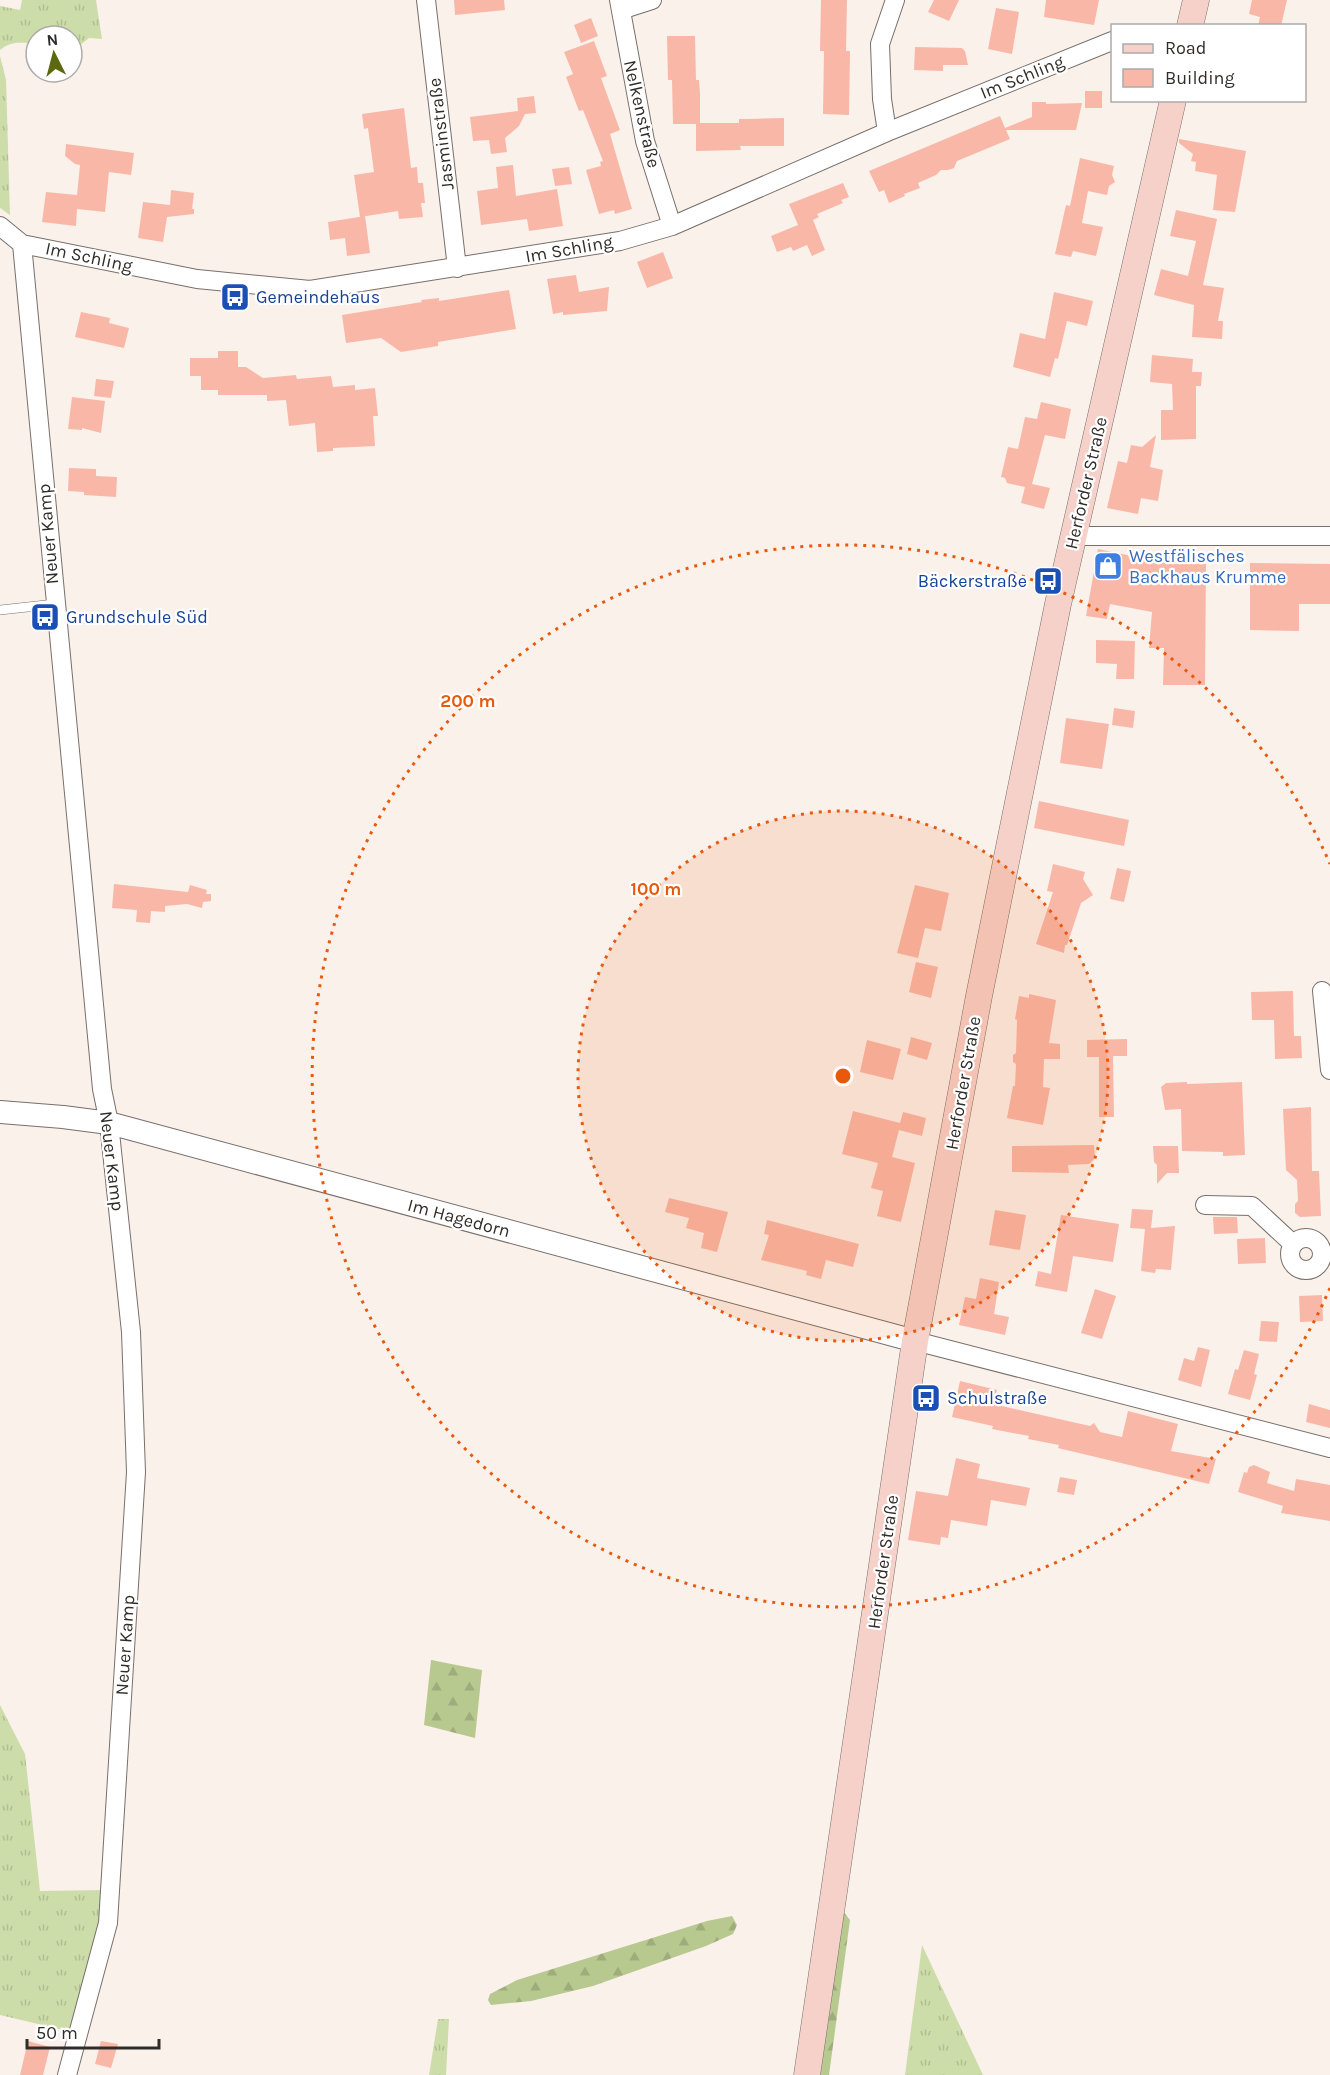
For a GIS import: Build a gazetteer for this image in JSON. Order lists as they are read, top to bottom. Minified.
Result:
{"streets":{"main road":["Herforder Straße"],"street":["Im Schling","Nelkenstraße","Jasminstraße","Neuer Kamp","Im Hagedorn"]},"crossings":[["Im Schling","Nelkenstraße"],["Im Schling","Jasminstraße"],["Im Schling","Neuer Kamp"],["Herforder Straße","Im Hagedorn"],["Neuer Kamp","Im Hagedorn"]],"places":{"bus stop":["Gemeindehaus","Bäckerstraße","Grundschule Süd","Schulstraße"],"shop":["Westfälisches Backhaus Krumme"]},"legend":["Road","Building"],"scale_bar":"50 m","north":"top","rings":["200 m","100 m"]}
